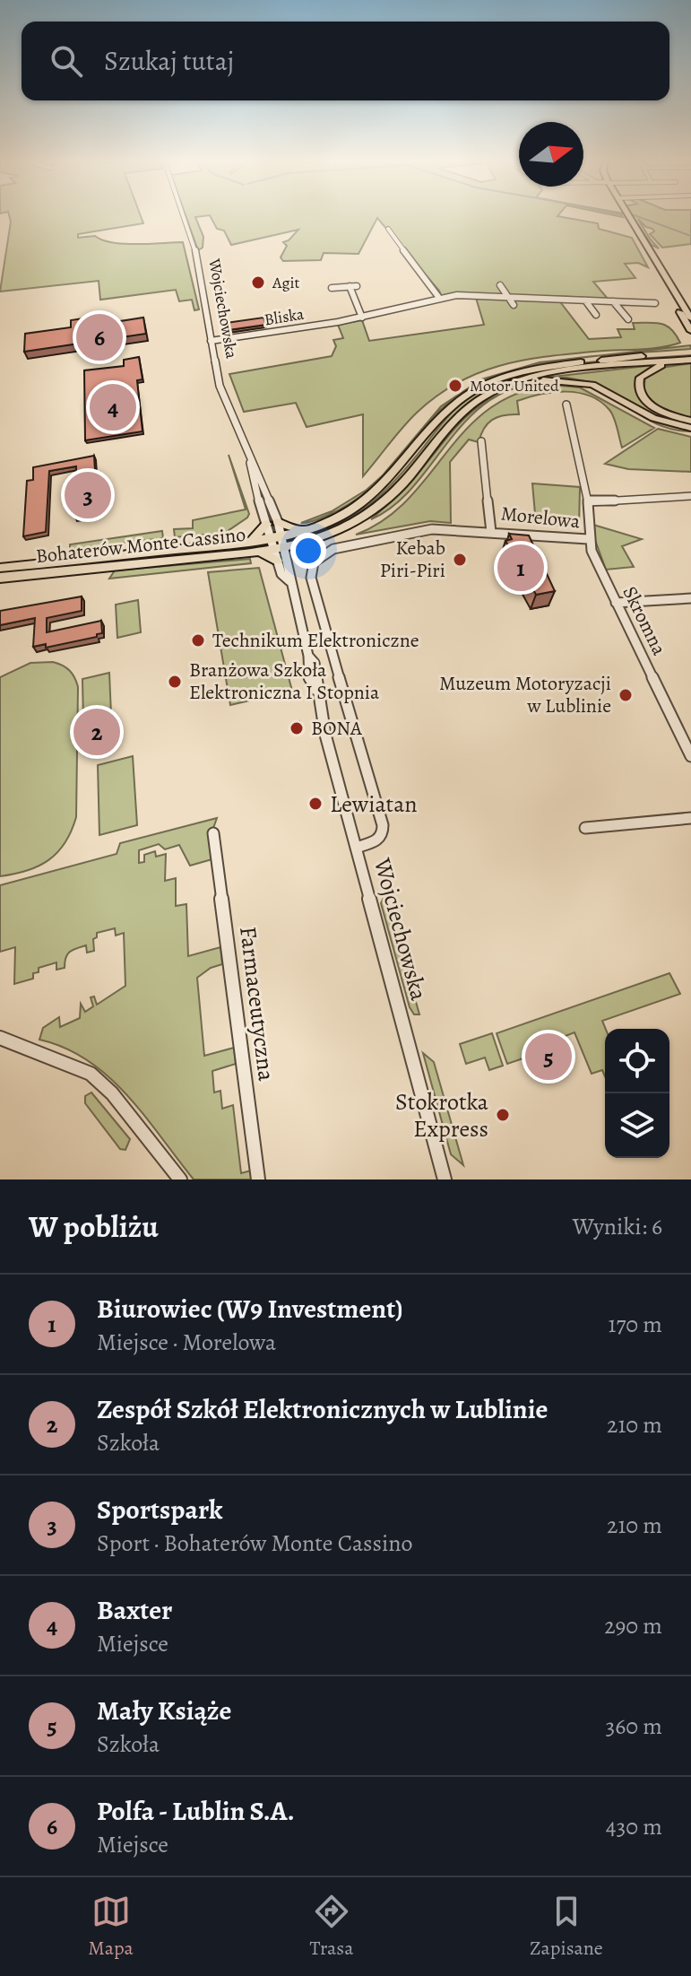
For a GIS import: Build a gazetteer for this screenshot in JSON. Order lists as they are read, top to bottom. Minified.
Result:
{"streets":{"main road":["Bohaterów Monte Cassino"],"street":["Wojciechowska","Bliska","Morelowa","Skromna","Farmaceutyczna"]},"crossings":[["Wojciechowska","Bliska"],["Wojciechowska","Bohaterów Monte Cassino"],["Morelowa","Skromna"]],"places":["Agit","Motor United","Kebab Piri-Piri","Technikum Elektroniczne","Branżowa Szkoła Elektroniczna I Stopnia","Muzeum Motoryzacji w Lublinie","BONA","Lewiatan","Stokrotka Express"],"north":"right","page":{"search":"Szukaj tutaj","pins":["6","4","3","1","2","5"],"heading":["W pobliżu","Wyniki: 6"],"list":[{"mark":"1","name":"Biurowiec (W9 Investment)","note":"Miejsce · Morelowa","value":"170 m"},{"mark":"2","name":"Zespół Szkół Elektronicznych w Lublinie","note":"Szkoła","value":"210 m"},{"mark":"3","name":"Sportspark","note":"Sport · Bohaterów Monte Cassino","value":"210 m"},{"mark":"4","name":"Baxter","note":"Miejsce","value":"290 m"},{"mark":"5","name":"Mały Książe","note":"Szkoła","value":"360 m"},{"mark":"6","name":"Polfa - Lublin S.A.","note":"Miejsce","value":"430 m"}],"nav":["Mapa","Trasa","Zapisane"]}}
